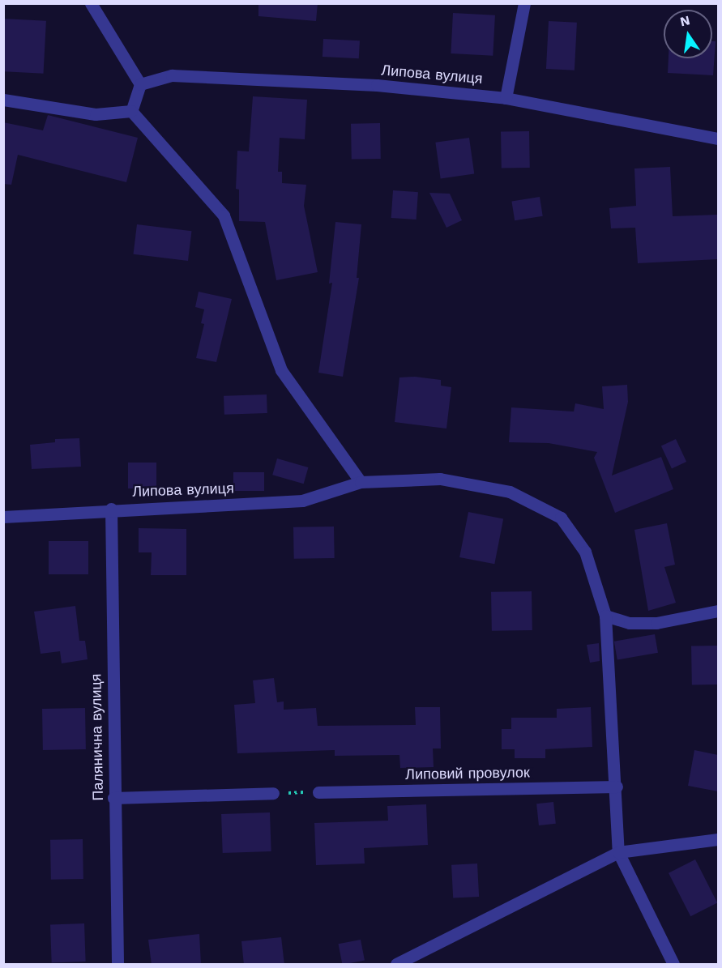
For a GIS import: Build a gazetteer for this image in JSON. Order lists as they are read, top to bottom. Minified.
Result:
{"streets":{"street":["Липова вулиця","Палянична вулиця","Липовий провулок"]},"crossings":[["Липова вулиця","Палянична вулиця"],["Липова вулиця","Липовий провулок"]],"north":"top"}
